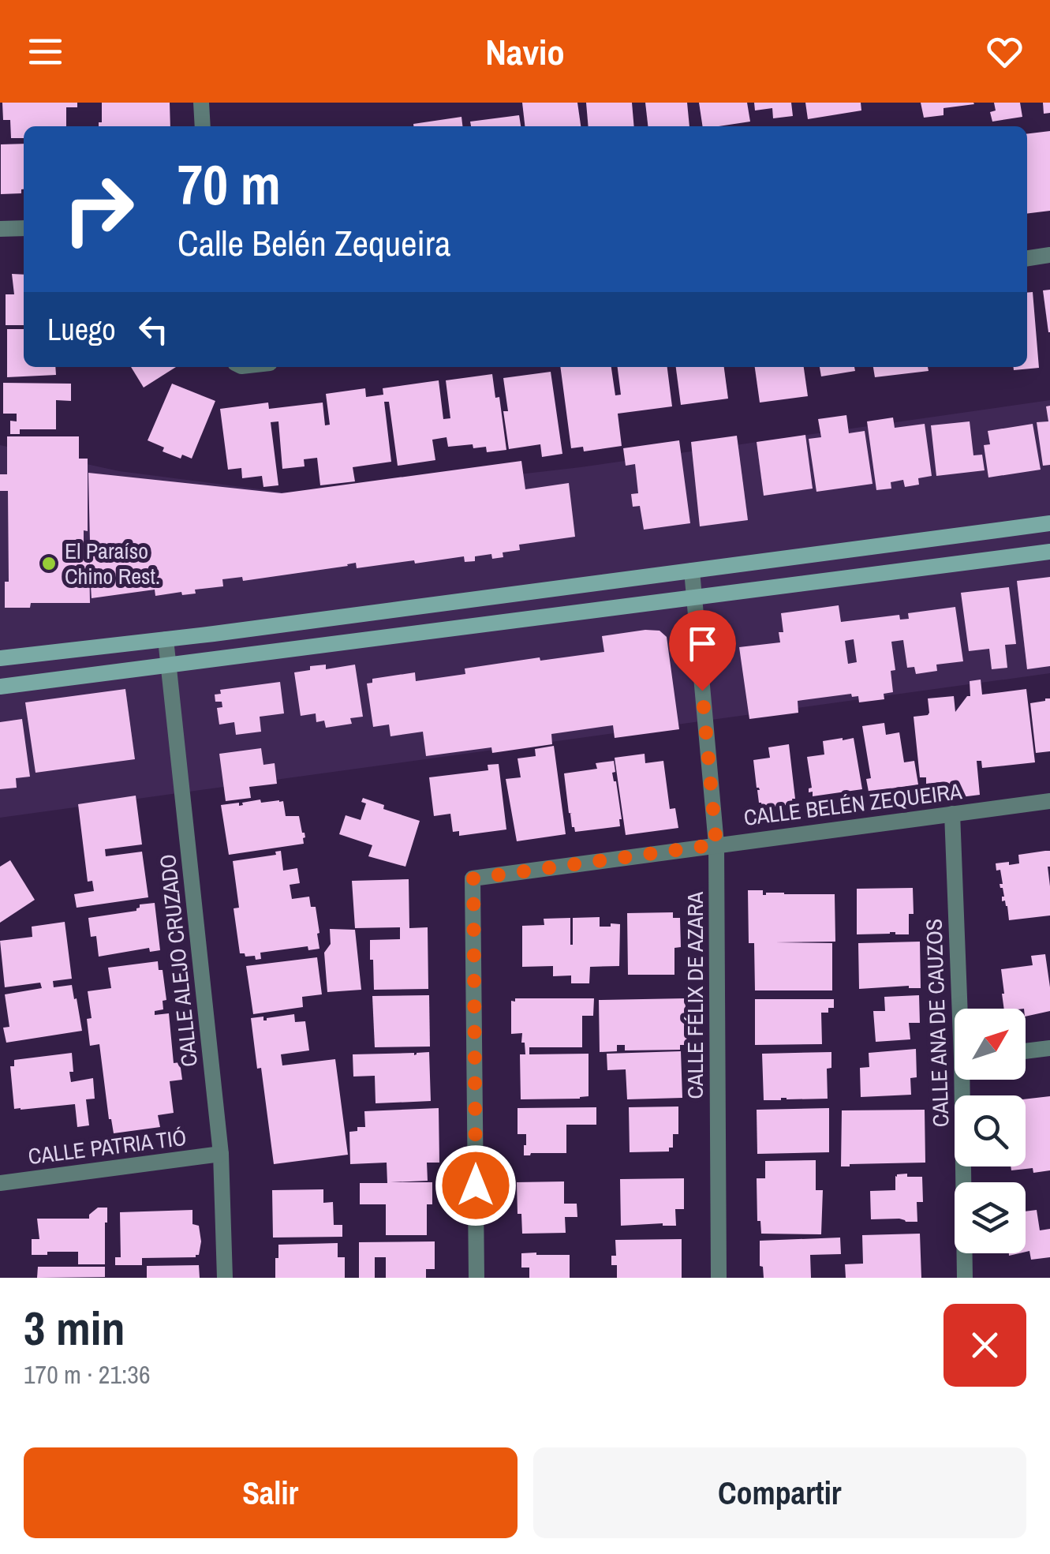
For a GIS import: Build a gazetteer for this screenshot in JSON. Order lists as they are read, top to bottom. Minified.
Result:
{"streets":{"street":["CALLE BELÉN ZEQUEIRA","CALLE ALEJO CRUZADO","CALLE FÉLIX DE AZARA","CALLE ANA DE CAUZOS","CALLE PATRIA TIÓ"]},"crossings":[["CALLE BELÉN ZEQUEIRA","CALLE FÉLIX DE AZARA"],["CALLE BELÉN ZEQUEIRA","CALLE ANA DE CAUZOS"],["CALLE ALEJO CRUZADO","CALLE PATRIA TIÓ"]],"places":["El Paraíso Chino Rest."],"north":"top right","page":{"header":"Navio","turn":["70 m","Calle Belén Zequeira"],"then":"Luego","heading":["3 min","170 m · 21:36"],"buttons":["Salir","Compartir"]}}
